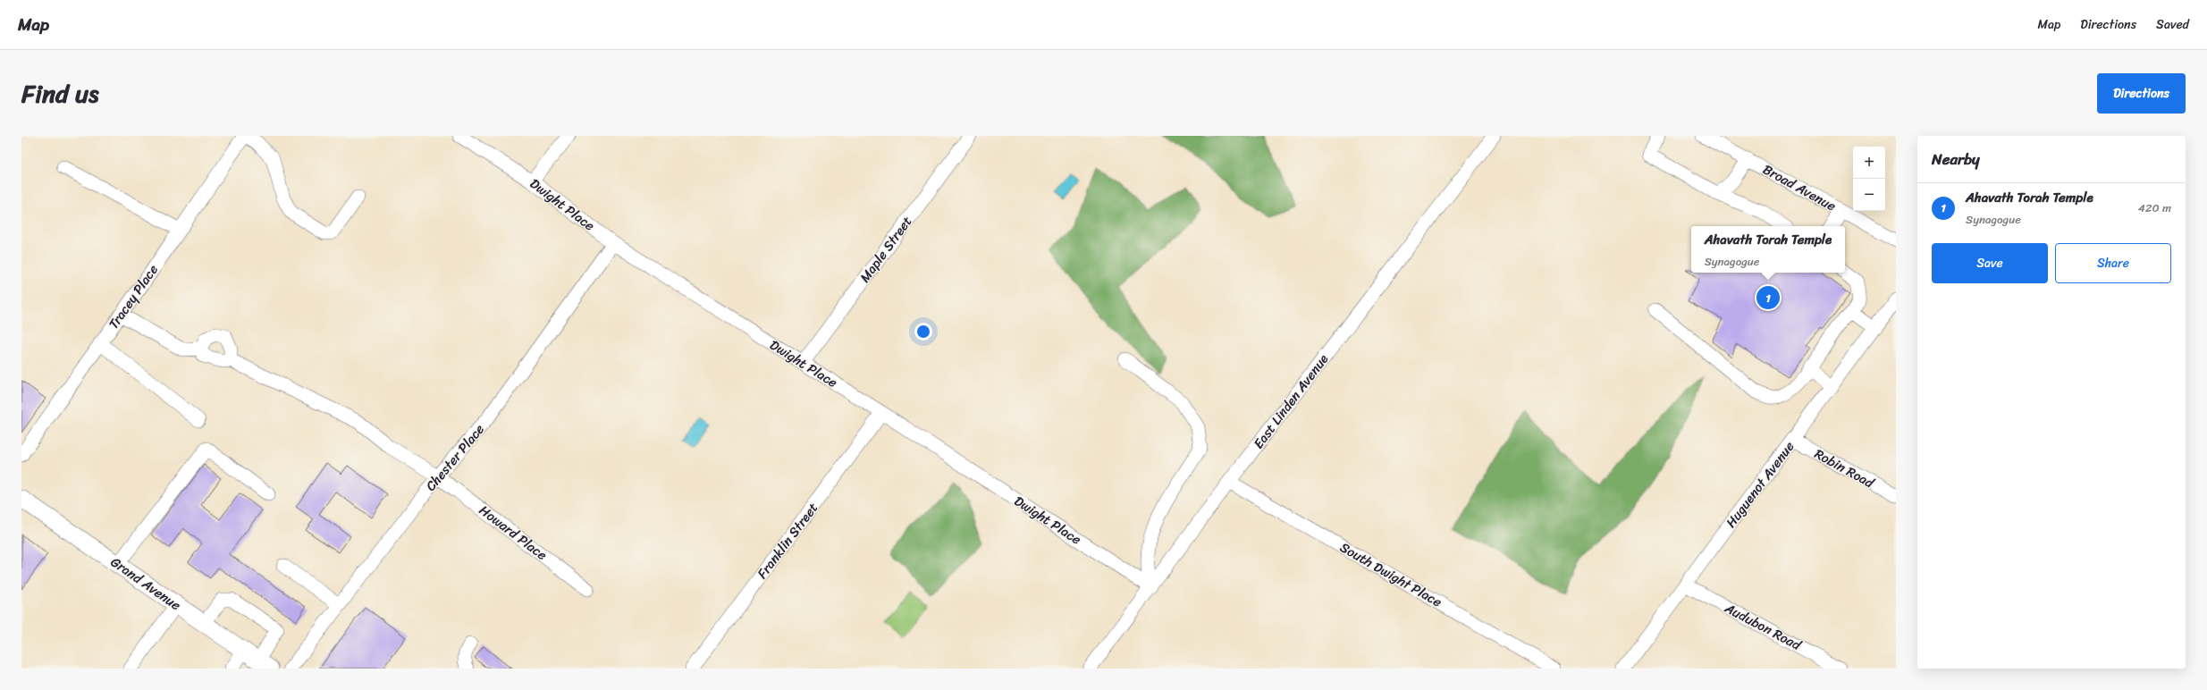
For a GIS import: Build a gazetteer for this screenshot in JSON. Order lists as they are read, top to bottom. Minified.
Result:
{"streets":{"main road":["Grand Avenue"],"street":["Broad Avenue","Dwight Place","Maple Street","Tracey Place","East Linden Avenue","Chester Place","Robin Road","Huguenot Avenue","Howard Place","Franklin Street","South Dwight Place","Audubon Road"]},"crossings":[["Dwight Place","Maple Street"],["Dwight Place","East Linden Avenue"],["Dwight Place","Chester Place"],["Dwight Place","Franklin Street"],["East Linden Avenue","South Dwight Place"],["Chester Place","Howard Place"],["Robin Road","Huguenot Avenue"],["Huguenot Avenue","Audubon Road"]],"page":{"header":"Map","nav":["Map","Directions","Saved"],"title":"Find us","buttons":["Directions",["Save","Share"]],"heading":"Nearby","map_buttons":["+","−"],"list":[{"mark":"1","name":"Ahavath Torah Temple","note":"Synagogue","value":"420 m"}],"popup":["Ahavath Torah Temple","Synagogue"],"pins":"1"}}
